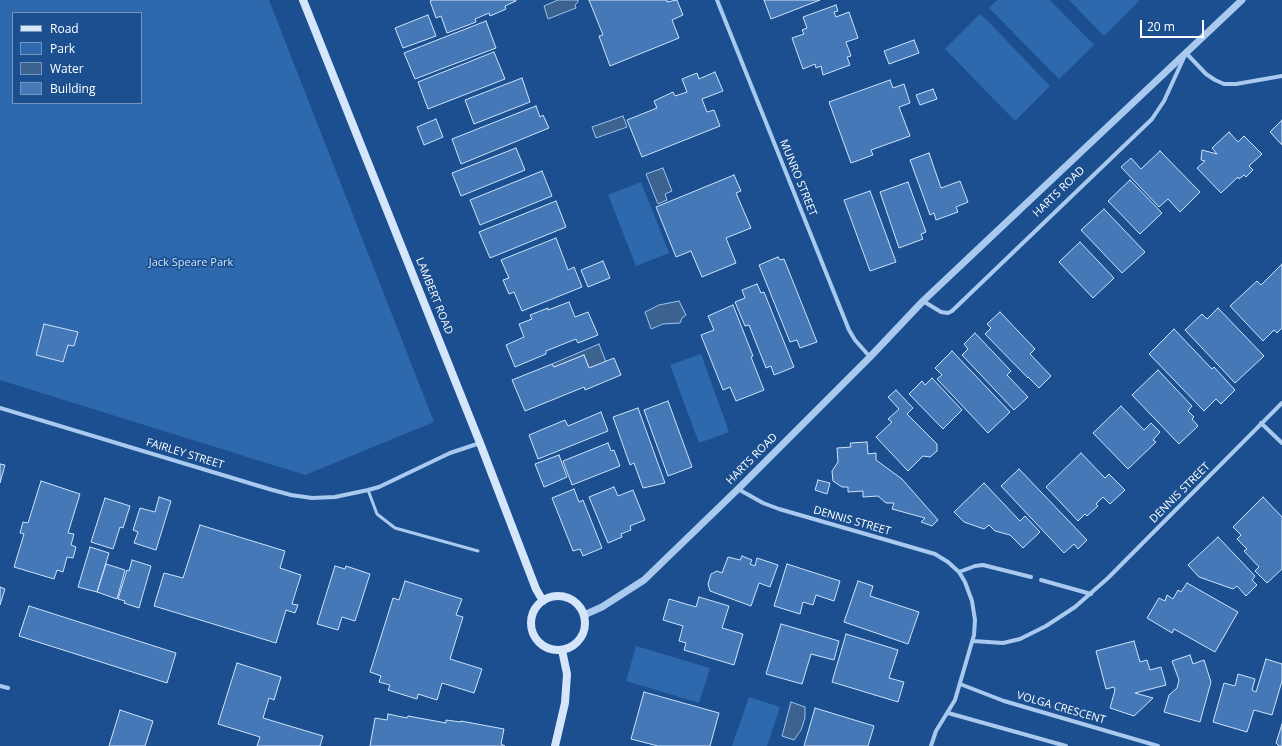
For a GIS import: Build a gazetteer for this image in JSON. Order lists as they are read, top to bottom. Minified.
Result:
{"streets":{"main road":["LAMBERT ROAD"],"street":["MUNRO STREET","HARTS ROAD","FAIRLEY STREET","DENNIS STREET","VOLGA CRESCENT"]},"crossings":[["MUNRO STREET","HARTS ROAD"],["HARTS ROAD","LAMBERT ROAD"],["HARTS ROAD","DENNIS STREET"],["LAMBERT ROAD","FAIRLEY STREET"],["DENNIS STREET","VOLGA CRESCENT"]],"parks":["Jack Speare Park"],"legend":["Road","Park","Water","Building"],"scale_bar":"20 m"}
